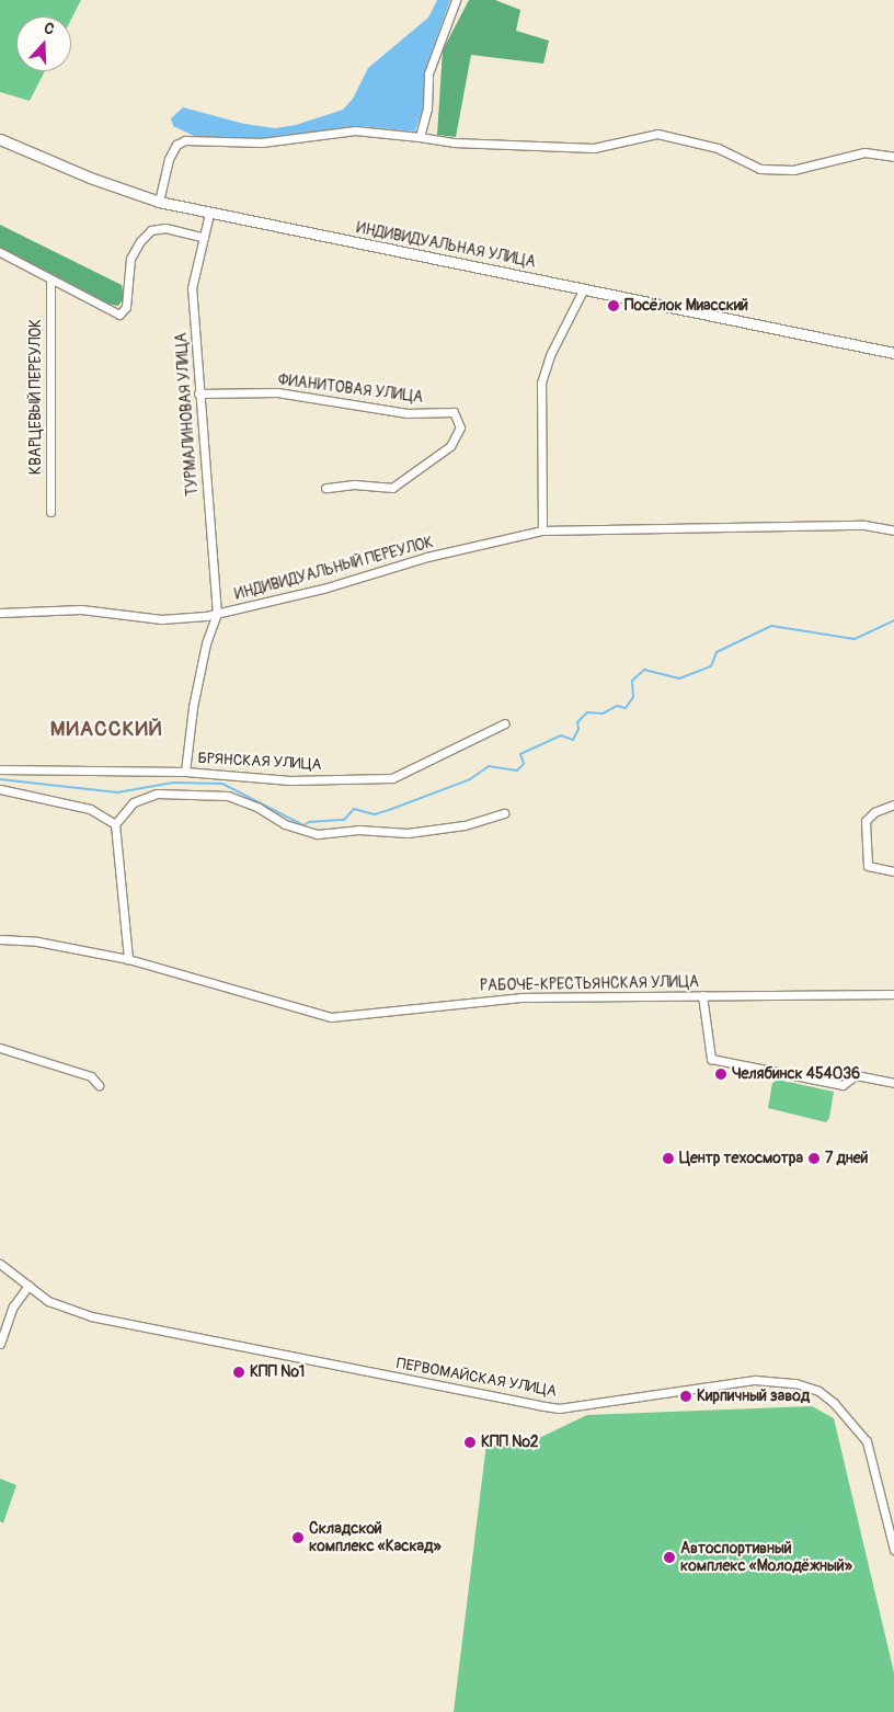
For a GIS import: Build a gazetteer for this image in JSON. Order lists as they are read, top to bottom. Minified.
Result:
{"streets":{"main road":["ИНДИВИДУАЛЬНАЯ УЛИЦА"],"street":["ФИАНИТОВАЯ УЛИЦА","КВАРЦЕВЫЙ ПЕРЕУЛОК","ТУРМАЛИНОВАЯ УЛИЦА","ИНДИВИДУАЛЬНЫЙ ПЕРЕУЛОК","БРЯНСКАЯ УЛИЦА","РАБОЧЕ-КРЕСТЬЯНСКАЯ УЛИЦА","ПЕРВОМАЙСКАЯ УЛИЦА"]},"crossings":[["ИНДИВИДУАЛЬНАЯ УЛИЦА","ТУРМАЛИНОВАЯ УЛИЦА"],["ФИАНИТОВАЯ УЛИЦА","ТУРМАЛИНОВАЯ УЛИЦА"],["ТУРМАЛИНОВАЯ УЛИЦА","ИНДИВИДУАЛЬНЫЙ ПЕРЕУЛОК"]],"districts":["МИАССКИЙ"],"places":["Посёлок Миасский","Челябинск 454036","Центр техосмотра","7 дней","КПП №1","Кирпичный завод","КПП №2","Складской комплекс «Каскад»","Автоспортивный комплекс «Молодёжный»"],"north":"top"}
